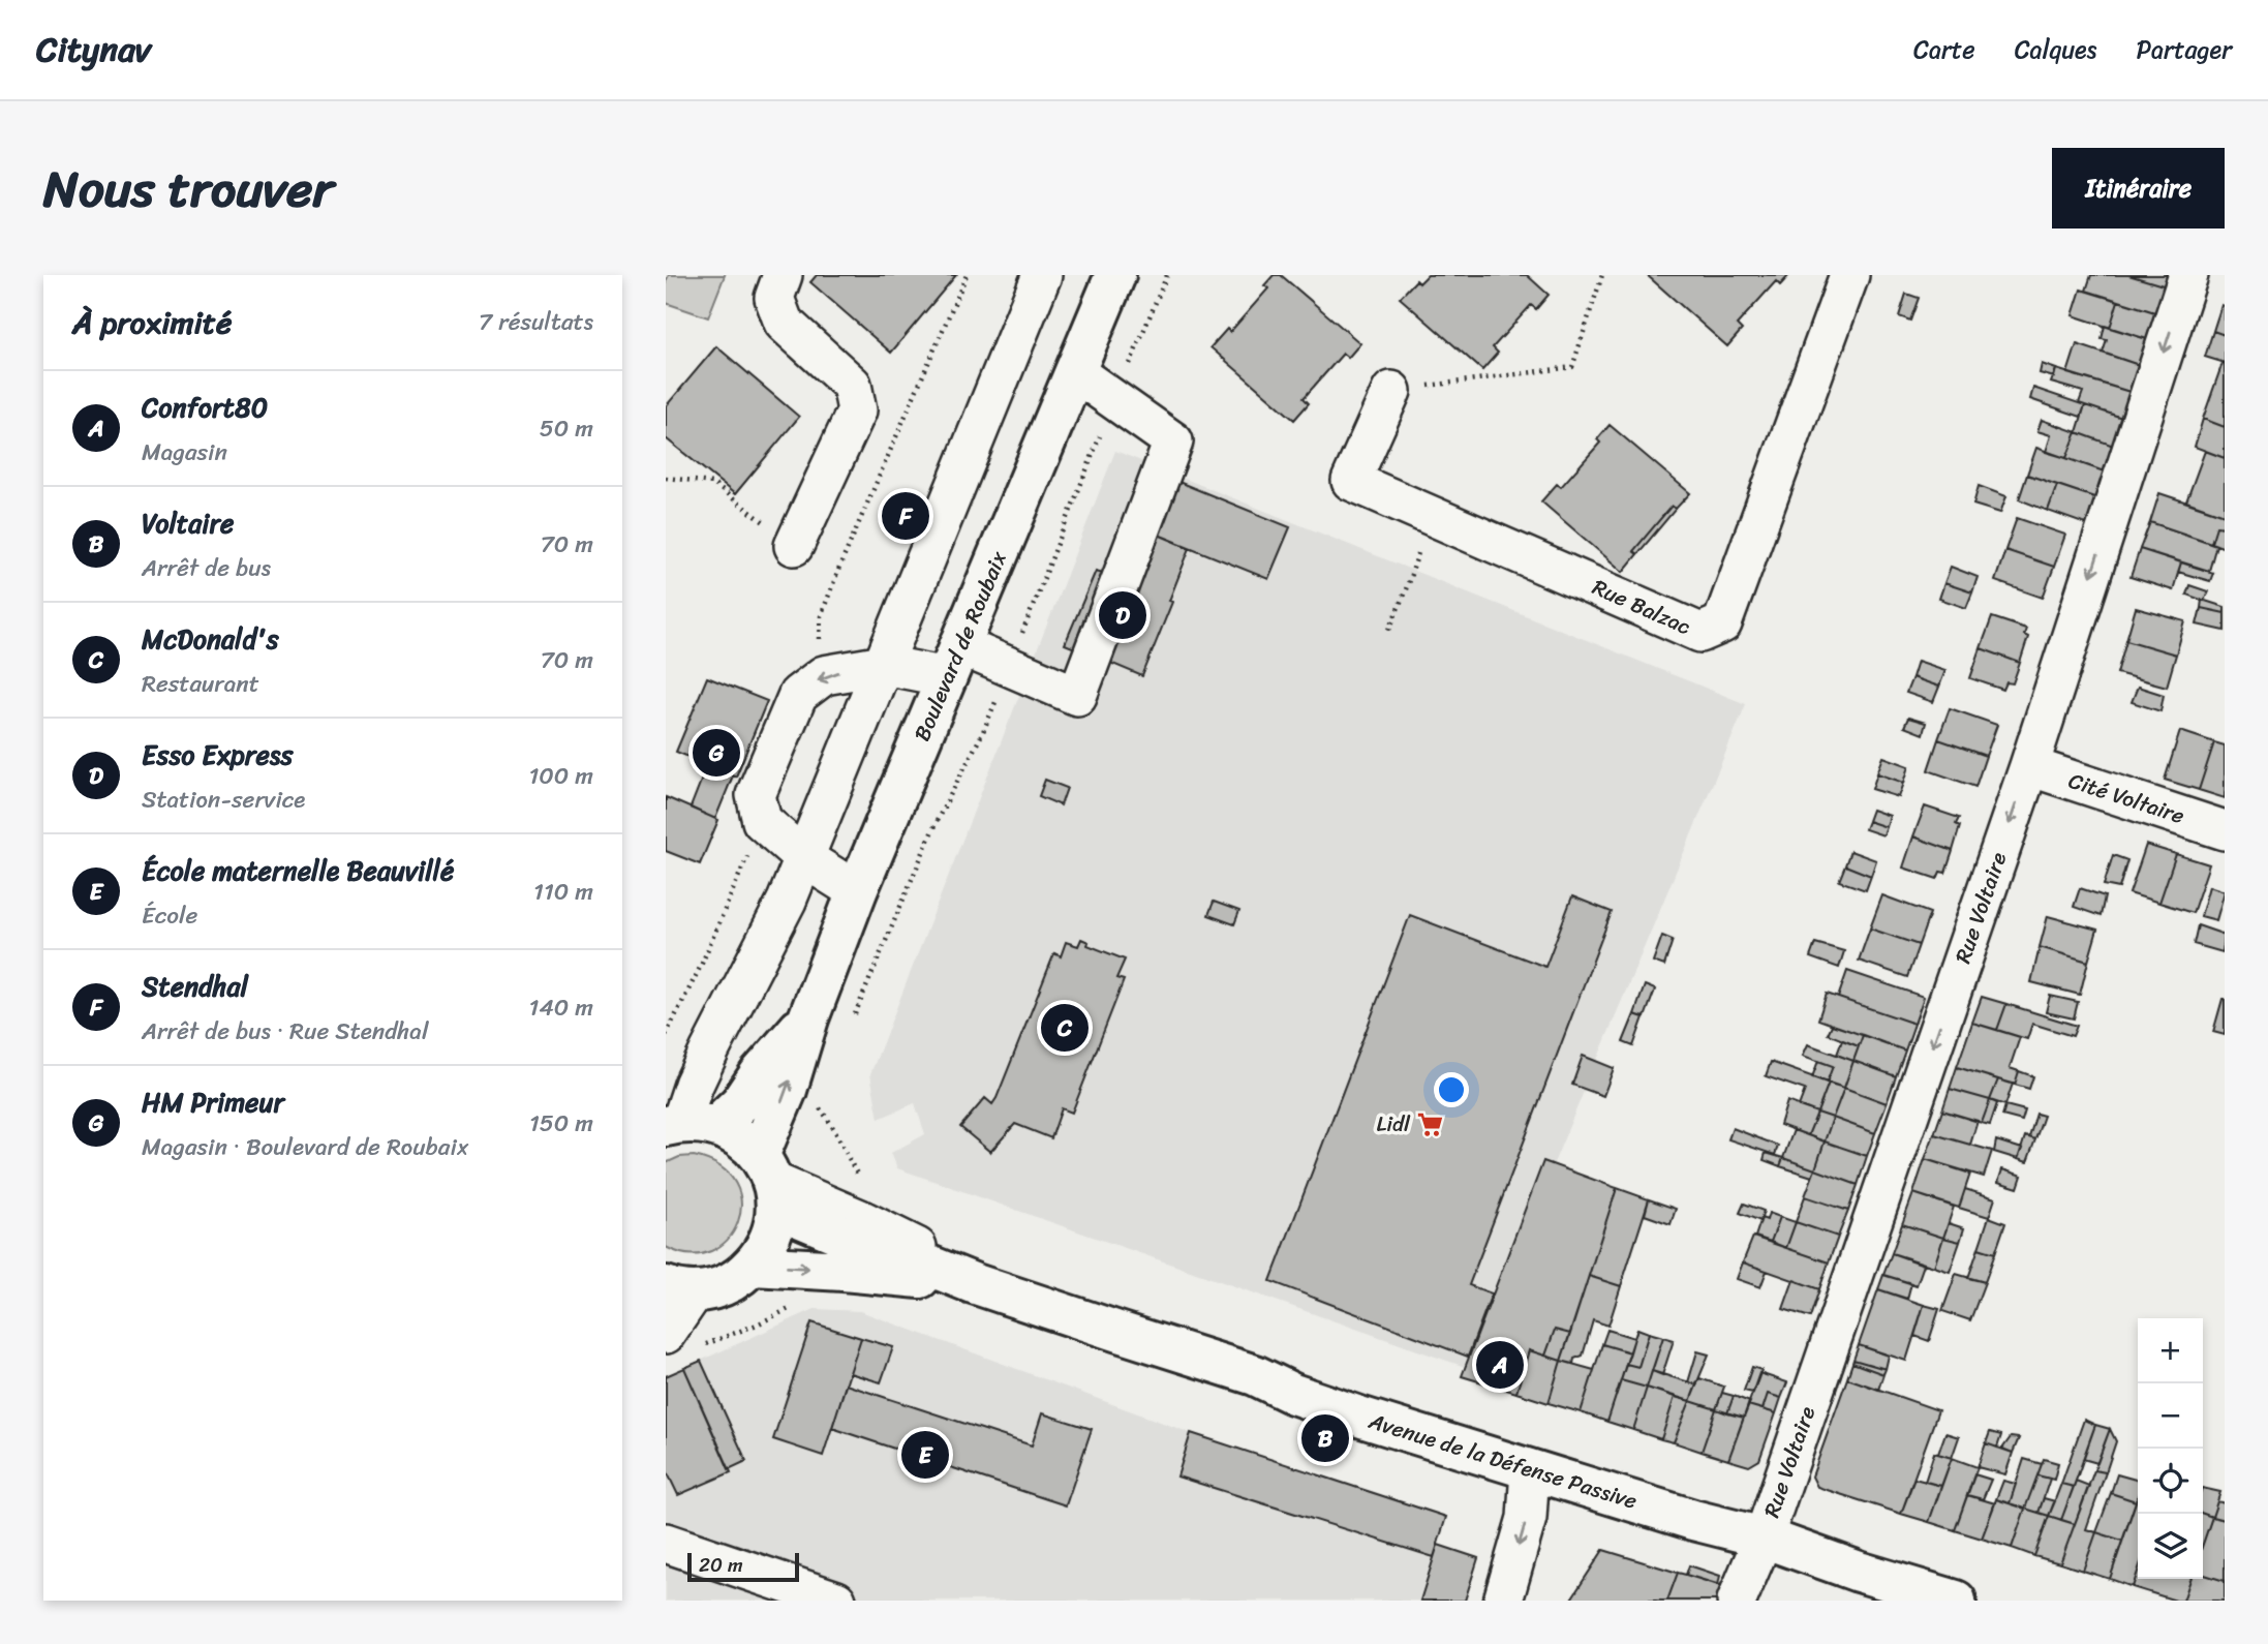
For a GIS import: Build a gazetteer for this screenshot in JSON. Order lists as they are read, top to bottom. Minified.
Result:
{"streets":{"main road":["Boulevard de Roubaix","Avenue de la Défense Passive"],"street":["Rue Balzac","Cité Voltaire","Rue Voltaire"]},"crossings":[["Boulevard de Roubaix","Avenue de la Défense Passive"],["Cité Voltaire","Rue Voltaire"],["Rue Voltaire","Avenue de la Défense Passive"]],"one_way":["Rue Voltaire"],"places":{"supermarket":["Lidl"]},"scale_bar":"20 m","page":{"header":"Citynav","nav":["Carte","Calques","Partager"],"title":"Nous trouver","buttons":"Itinéraire","heading":["À proximité","7 résultats"],"list":[{"mark":"A","name":"Confort80","note":"Magasin","value":"50 m"},{"mark":"B","name":"Voltaire","note":"Arrêt de bus","value":"70 m"},{"mark":"C","name":"McDonald's","note":"Restaurant","value":"70 m"},{"mark":"D","name":"Esso Express","note":"Station-service","value":"100 m"},{"mark":"E","name":"École maternelle Beauvillé","note":"École","value":"110 m"},{"mark":"F","name":"Stendhal","note":"Arrêt de bus · Rue Stendhal","value":"140 m"},{"mark":"G","name":"HM Primeur","note":"Magasin · Boulevard de Roubaix","value":"150 m"}],"pins":["F","D","G","C","A","B","E"],"map_buttons":["+","−"],"scale":"20 m"}}
